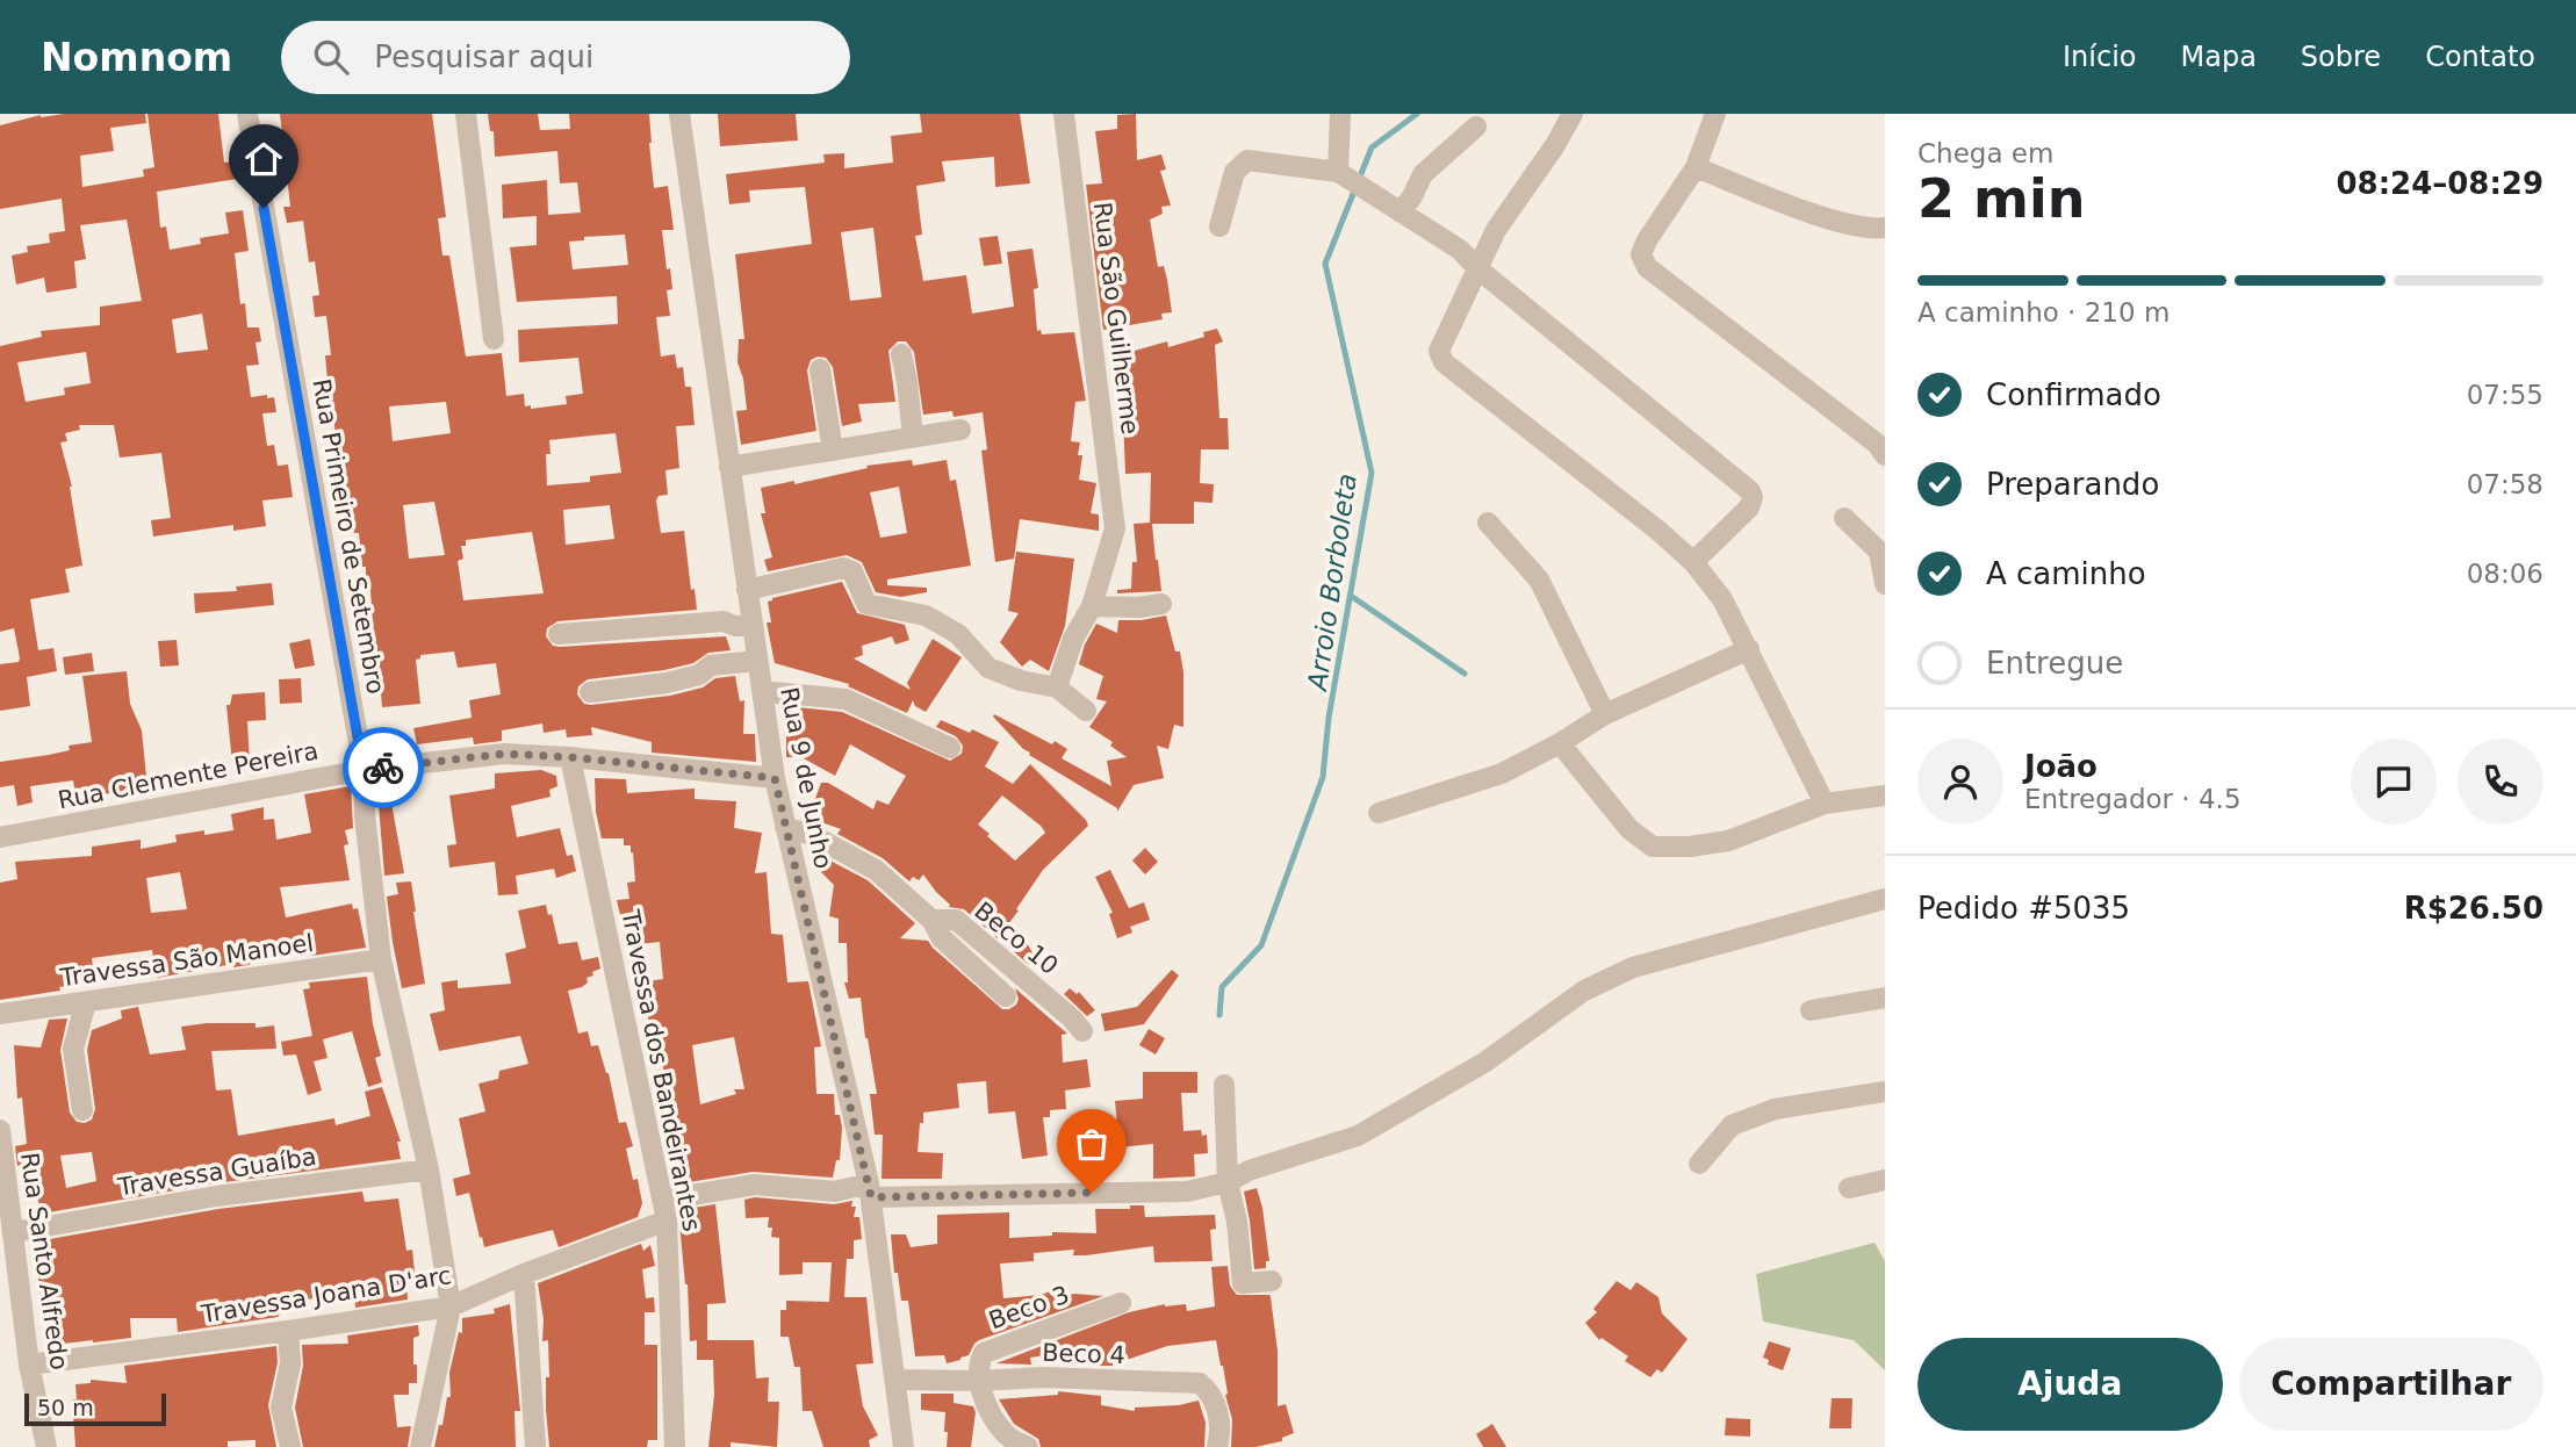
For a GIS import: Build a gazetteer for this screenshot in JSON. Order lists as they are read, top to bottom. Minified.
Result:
{"streets":{"street":["Rua São Guilherme","Rua Primeiro de Setembro","Rua Clemente Pereira","Rua 9 de Junho","Beco 10","Travessa São Manoel","Travessa dos Bandeirantes","Travessa Guaíba","Rua Santo Alfredo","Travessa Joana D'arc","Beco 3","Beco 4"]},"crossings":[["Rua Primeiro de Setembro","Rua Clemente Pereira"],["Rua Primeiro de Setembro","Travessa São Manoel"],["Rua Primeiro de Setembro","Travessa Guaíba"],["Rua Primeiro de Setembro","Travessa Joana D'arc"],["Rua Clemente Pereira","Rua 9 de Junho"],["Rua Clemente Pereira","Travessa dos Bandeirantes"],["Rua 9 de Junho","Beco 10"],["Rua 9 de Junho","Travessa Joana D'arc"],["Rua 9 de Junho","Beco 4"],["Travessa dos Bandeirantes","Travessa Joana D'arc"],["Travessa Guaíba","Rua Santo Alfredo"],["Rua Santo Alfredo","Travessa Joana D'arc"],["Beco 3","Beco 4"]],"water":["Arroio Borboleta"],"scale_bar":"50 m","page":{"header":"Nomnom","search":"Pesquisar aqui","nav":["Início","Mapa","Sobre","Contato"],"heading":["2 min","Chega em","08:24–08:29"],"panel":["João","Entregador · 4.5","Pedido #5035","R$26.50"],"bar":"A caminho · 210 m","list":[["Confirmado","07:55"],["Preparando","07:58"],["A caminho","08:06"],"Entregue"],"buttons":["Ajuda","Compartilhar"],"scale":"50 m"}}
